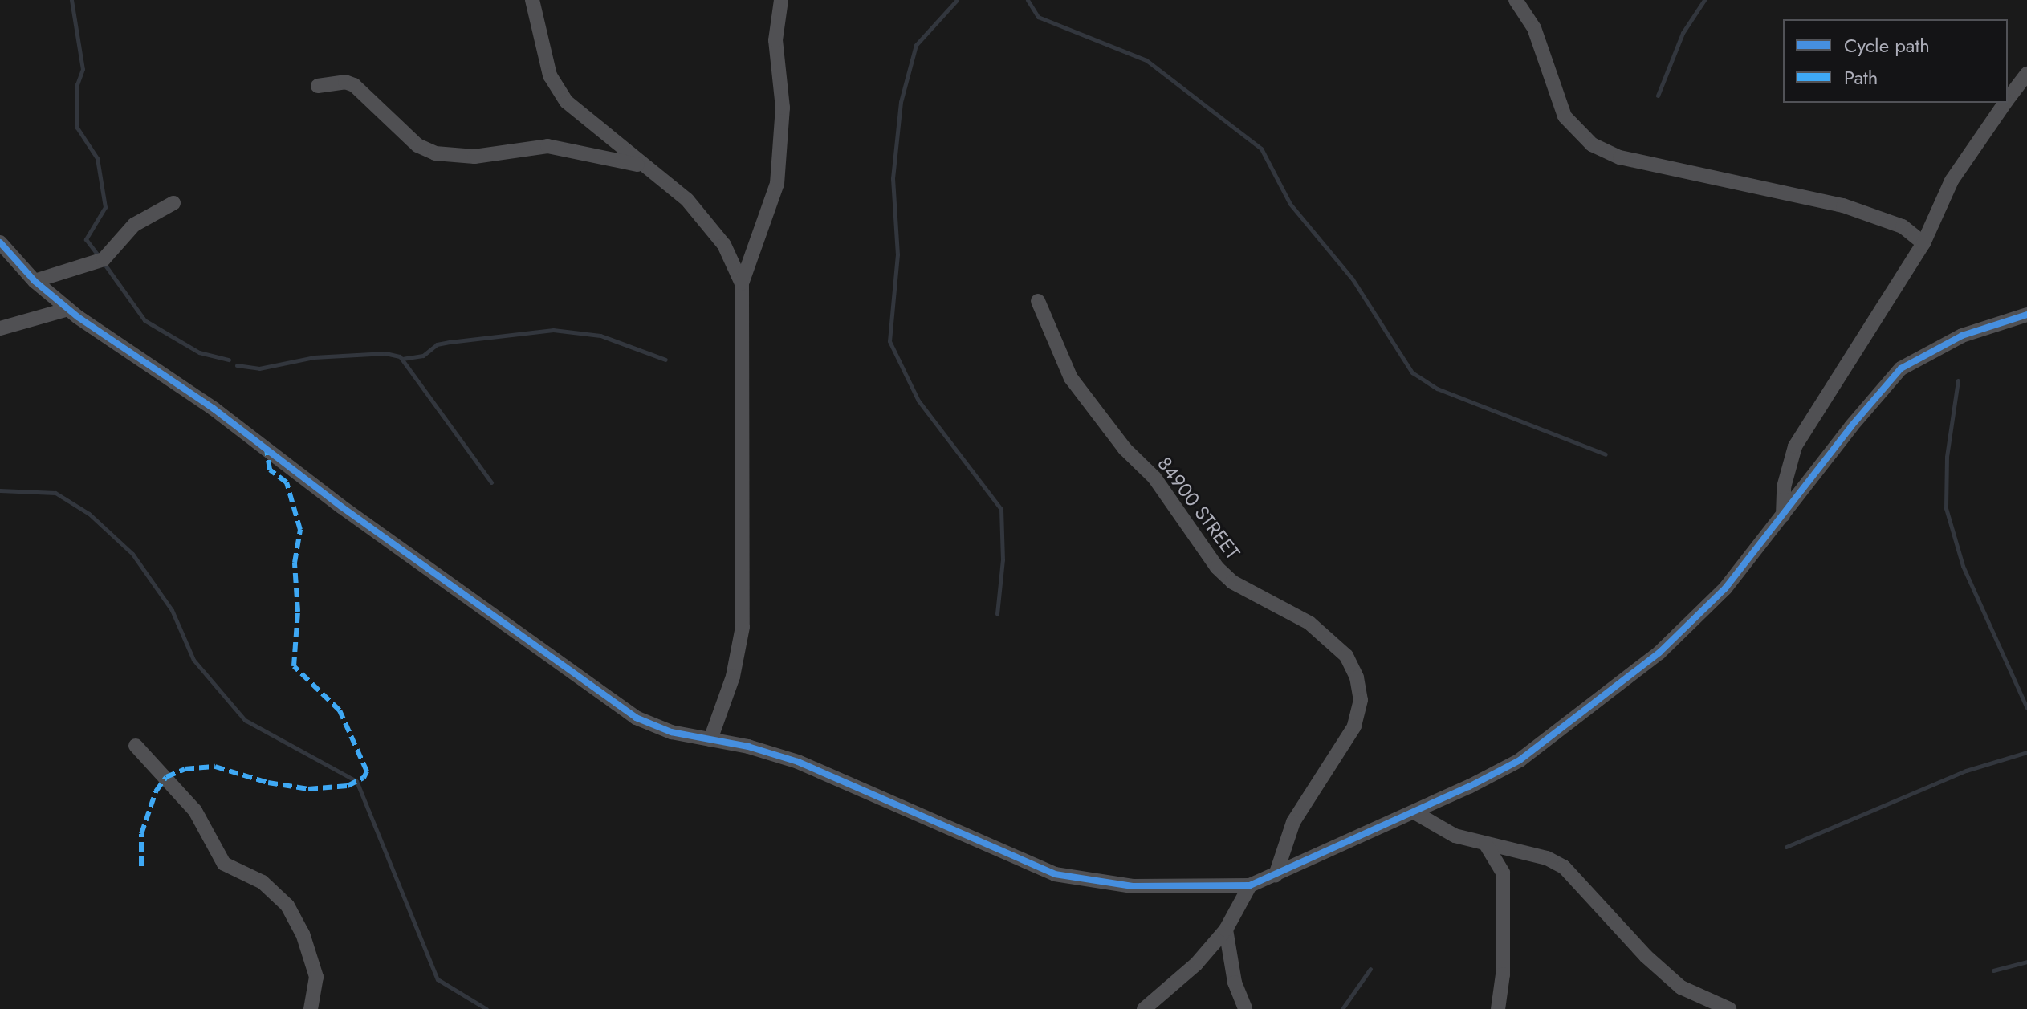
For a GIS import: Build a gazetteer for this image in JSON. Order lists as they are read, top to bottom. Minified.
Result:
{"streets":{"street":["84900 STREET"]},"legend":["Cycle path","Path"]}
